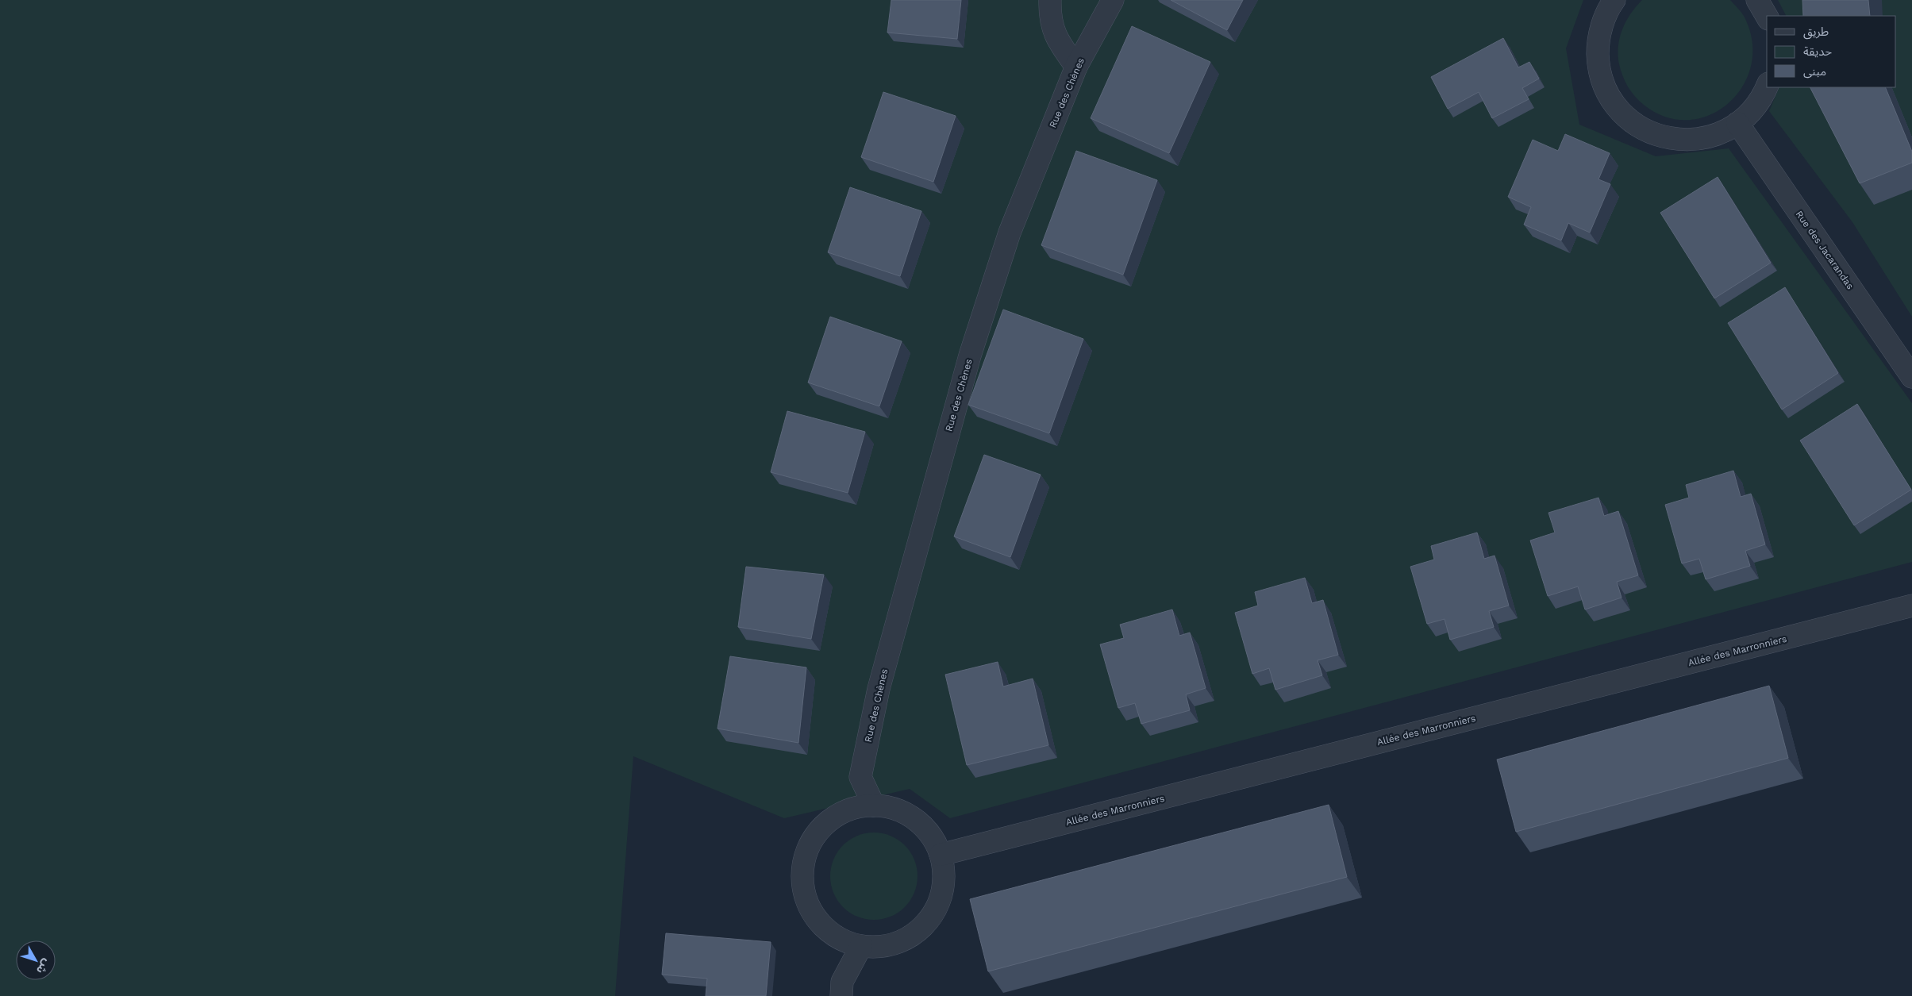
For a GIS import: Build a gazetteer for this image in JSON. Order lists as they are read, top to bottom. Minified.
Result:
{"streets":{"street":["Rue des Chènes","Rue des Jacarandas","Allée des Marronniers"]},"crossings":[["Rue des Chènes","Allée des Marronniers"]],"legend":["طريق","حديقة","مبنى"],"north":"bottom right"}
